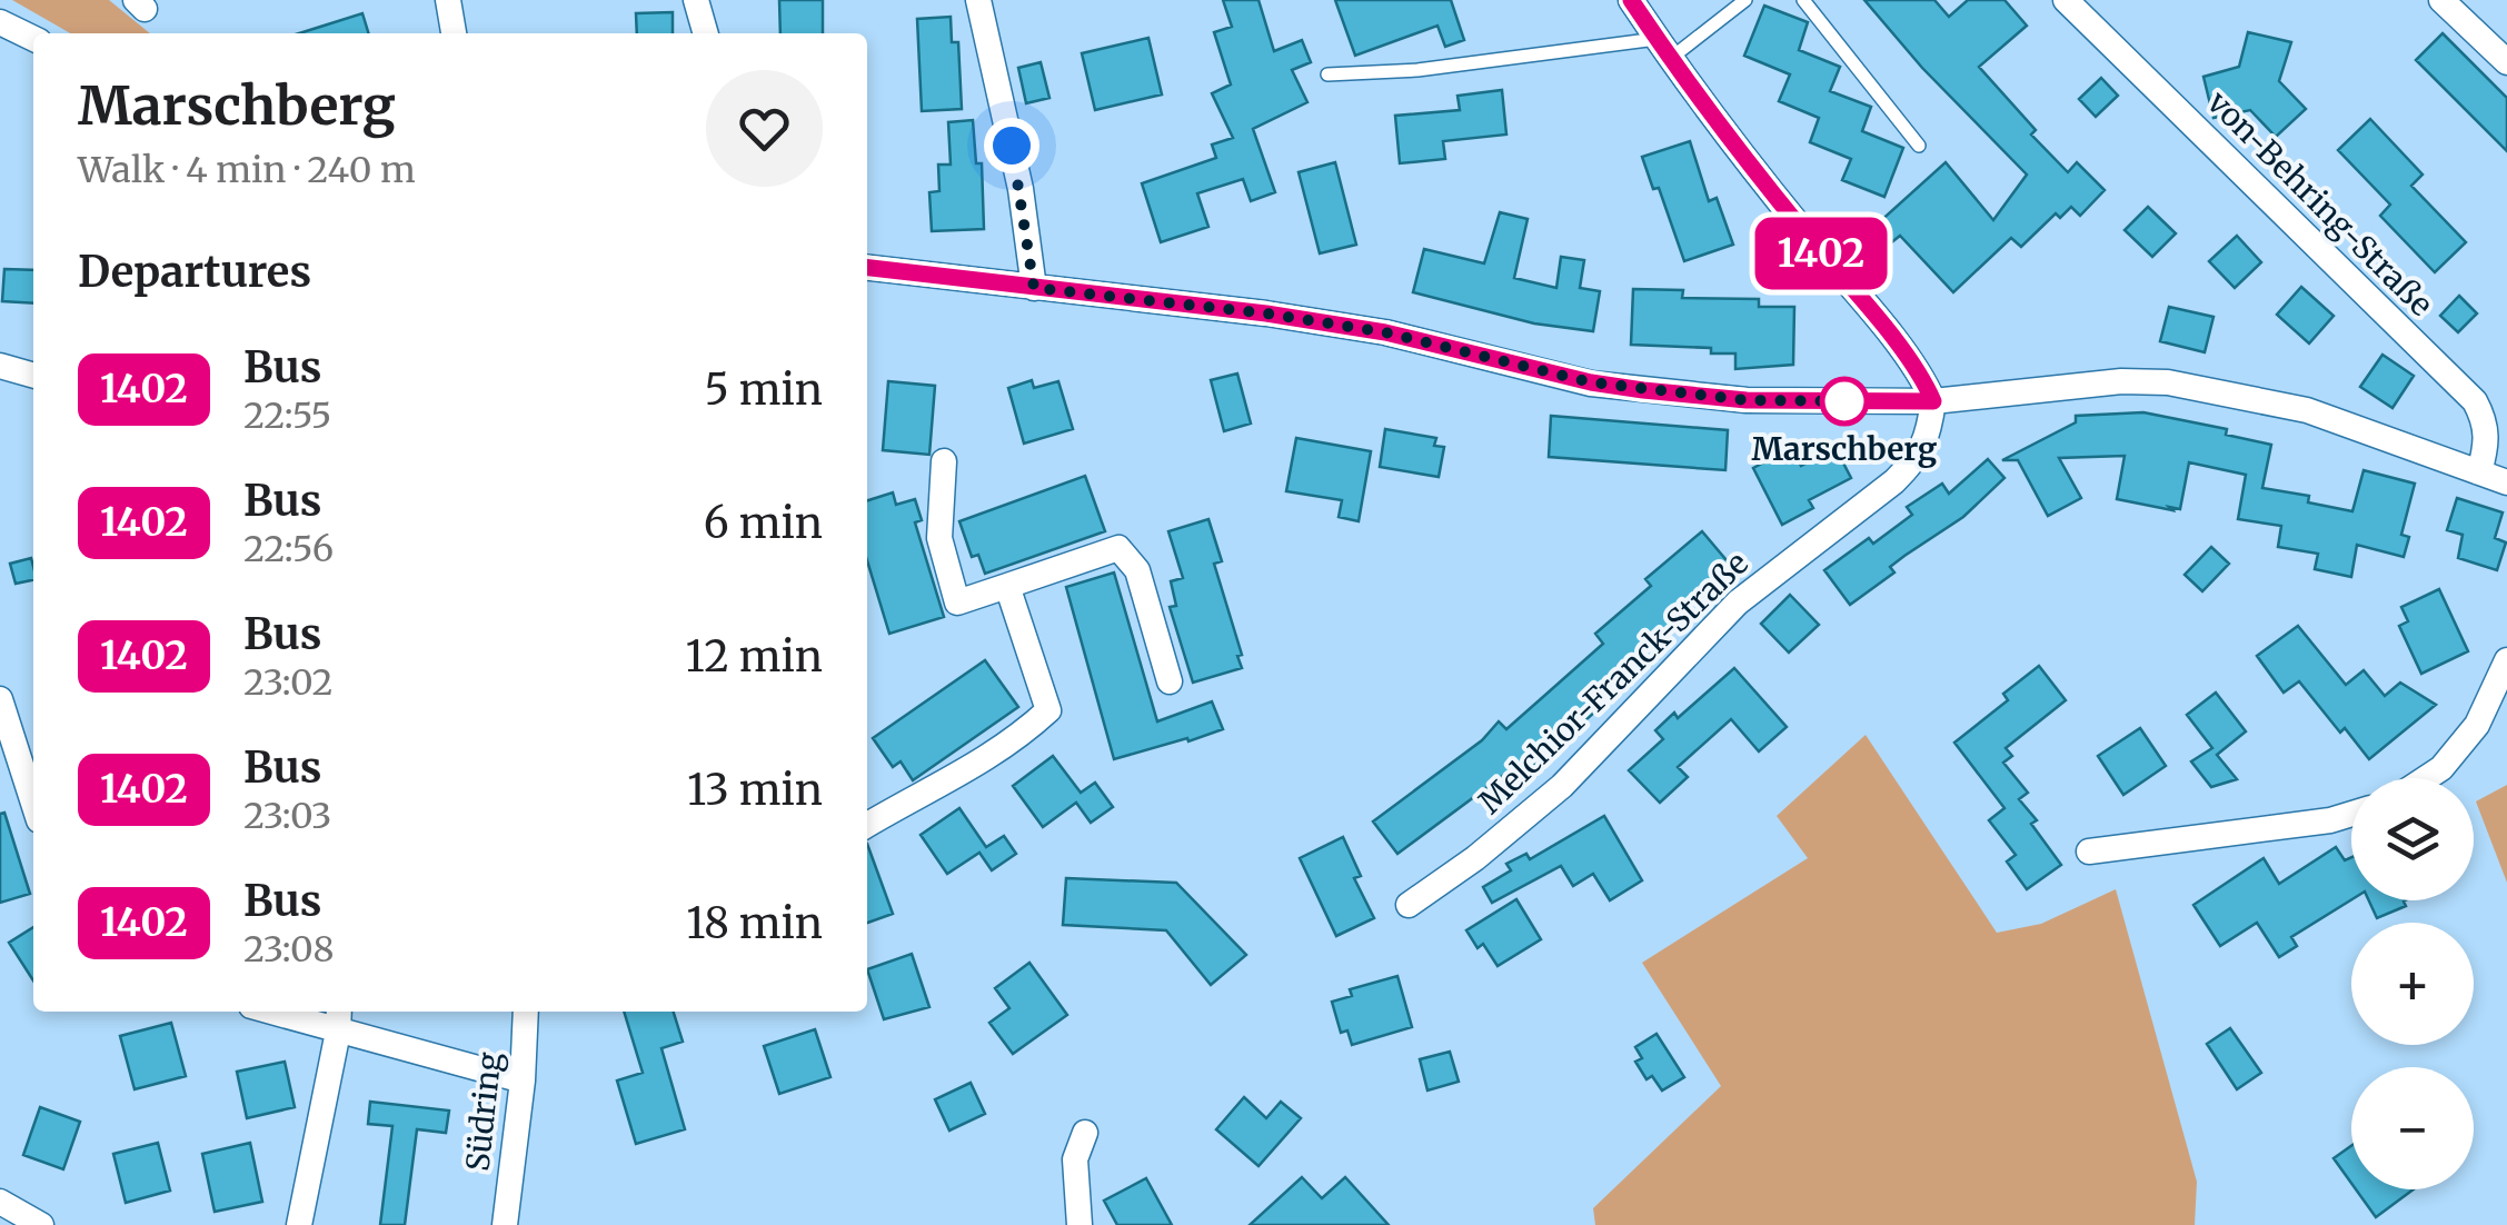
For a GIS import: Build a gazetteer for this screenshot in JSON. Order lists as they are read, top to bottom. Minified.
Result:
{"streets":{"street":["von-Behring-Straße","Melchior-Franck-Straße","Südring"]},"places":["Marschberg"],"lines":["bus line 1402"],"page":{"on_map":"1402","heading":[["Marschberg","Walk · 4 min · 240 m"],"Departures"],"list":[{"mark":"1402","name":"Bus","note":"22:55","value":"5 min"},{"mark":"1402","name":"Bus","note":"22:56","value":"6 min"},{"mark":"1402","name":"Bus","note":"23:02","value":"12 min"},{"mark":"1402","name":"Bus","note":"23:03","value":"13 min"},{"mark":"1402","name":"Bus","note":"23:08","value":"18 min"}],"map_buttons":["+","−"]}}
